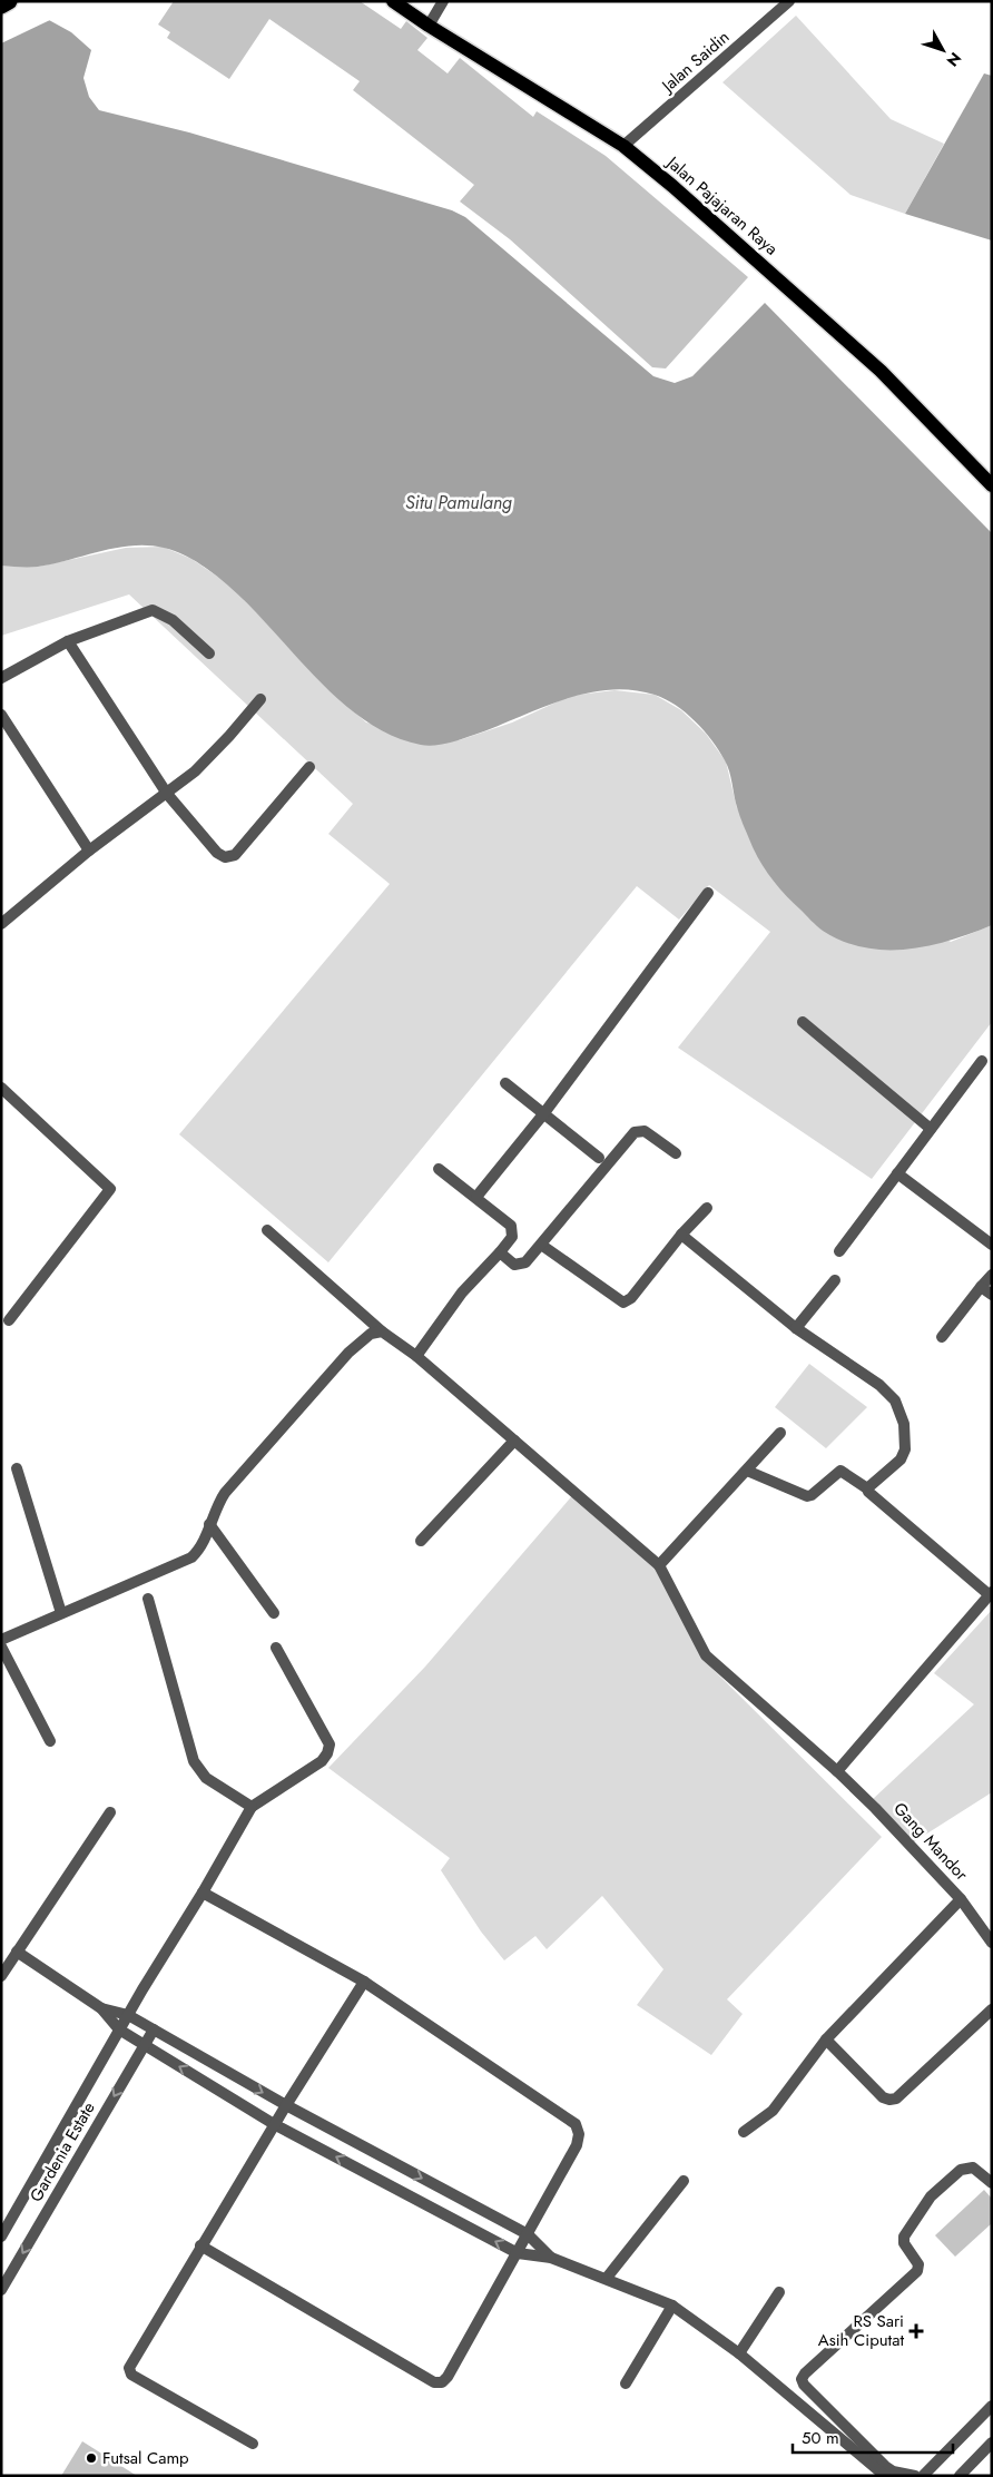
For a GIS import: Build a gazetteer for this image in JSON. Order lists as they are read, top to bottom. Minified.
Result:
{"streets":{"main road":["Jalan Pajajaran Raya"],"street":["Jalan Saidin","Gang Mandor","Gardenia Estate"]},"crossings":[["Jalan Saidin","Jalan Pajajaran Raya"]],"water":["Situ Pamulang"],"places":{"health":["RS Sari Asih Ciputat"],"other":["Futsal Camp"]},"scale_bar":"50 m","north":"bottom right"}
